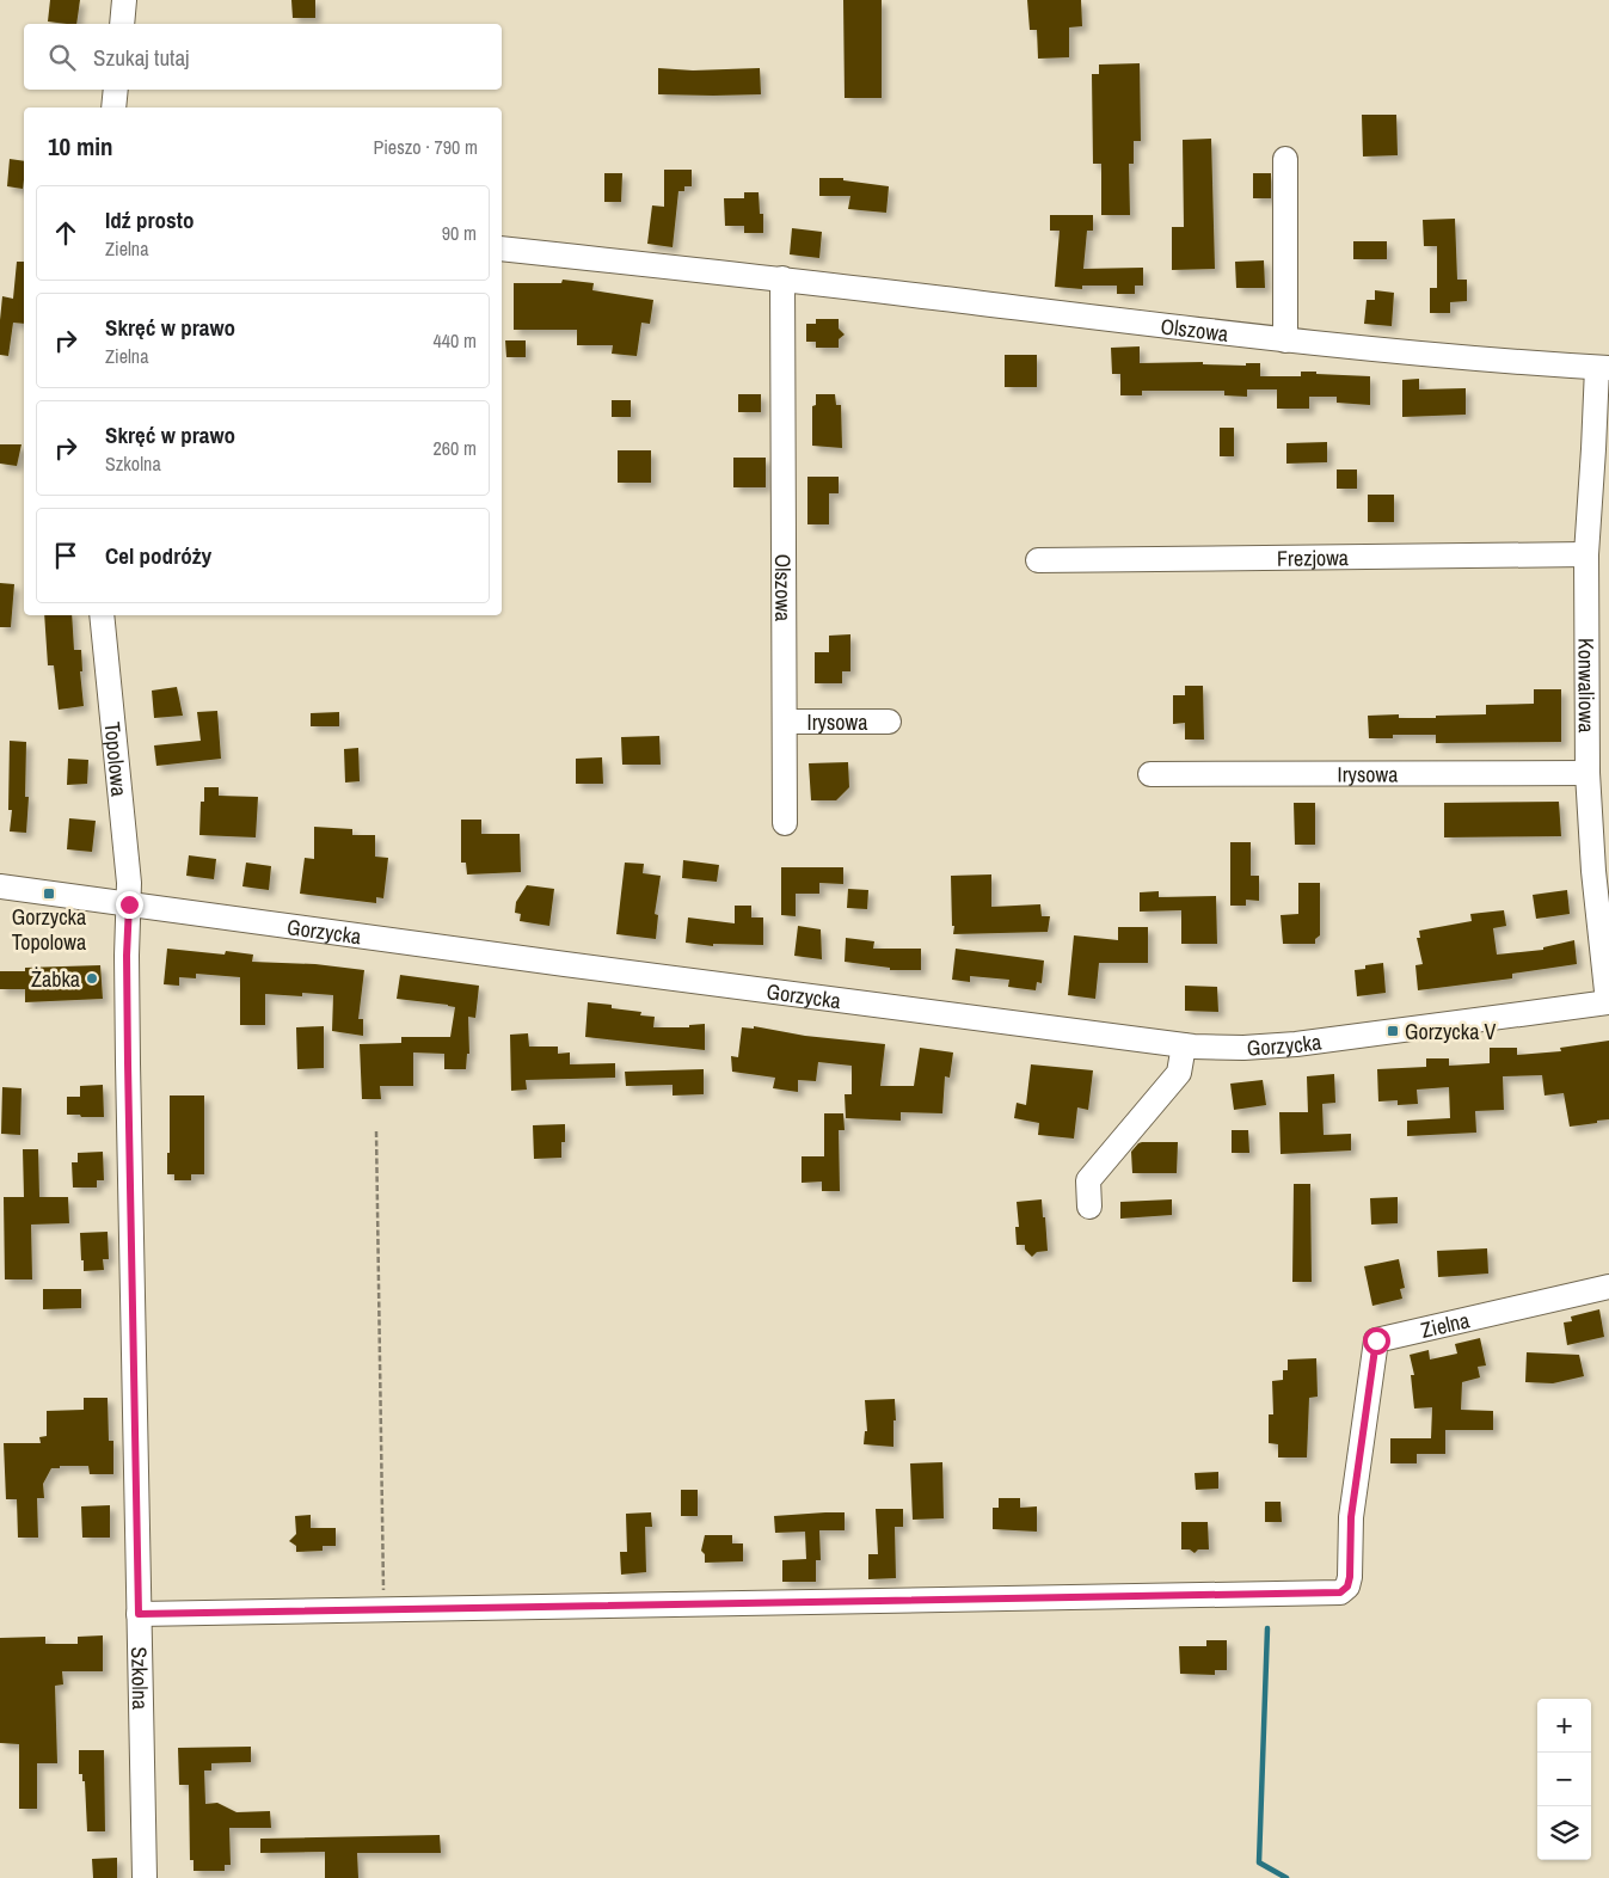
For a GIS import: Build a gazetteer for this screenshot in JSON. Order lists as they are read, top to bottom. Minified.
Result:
{"streets":{"street":["Olszowa","Frezjowa","Konwaliowa","Irysowa","Topolowa","Gorzycka","Zielna","Szkolna"]},"crossings":[["Olszowa","Konwaliowa"],["Olszowa","Irysowa"],["Frezjowa","Konwaliowa"],["Konwaliowa","Irysowa"],["Konwaliowa","Gorzycka"],["Topolowa","Gorzycka"],["Topolowa","Szkolna"],["Gorzycka","Szkolna"],["Zielna","Szkolna"]],"places":{"transit":["Gorzycka Topolowa","Gorzycka V"],"other":["Żabka"]},"page":{"search":"Szukaj tutaj","heading":["10 min","Pieszo · 790 m"],"list":[["Idź prosto","Zielna","90 m"],["Skręć w prawo","Zielna","440 m"],["Skręć w prawo","Szkolna","260 m"],"Cel podróży"],"map_buttons":["+","−"]}}
